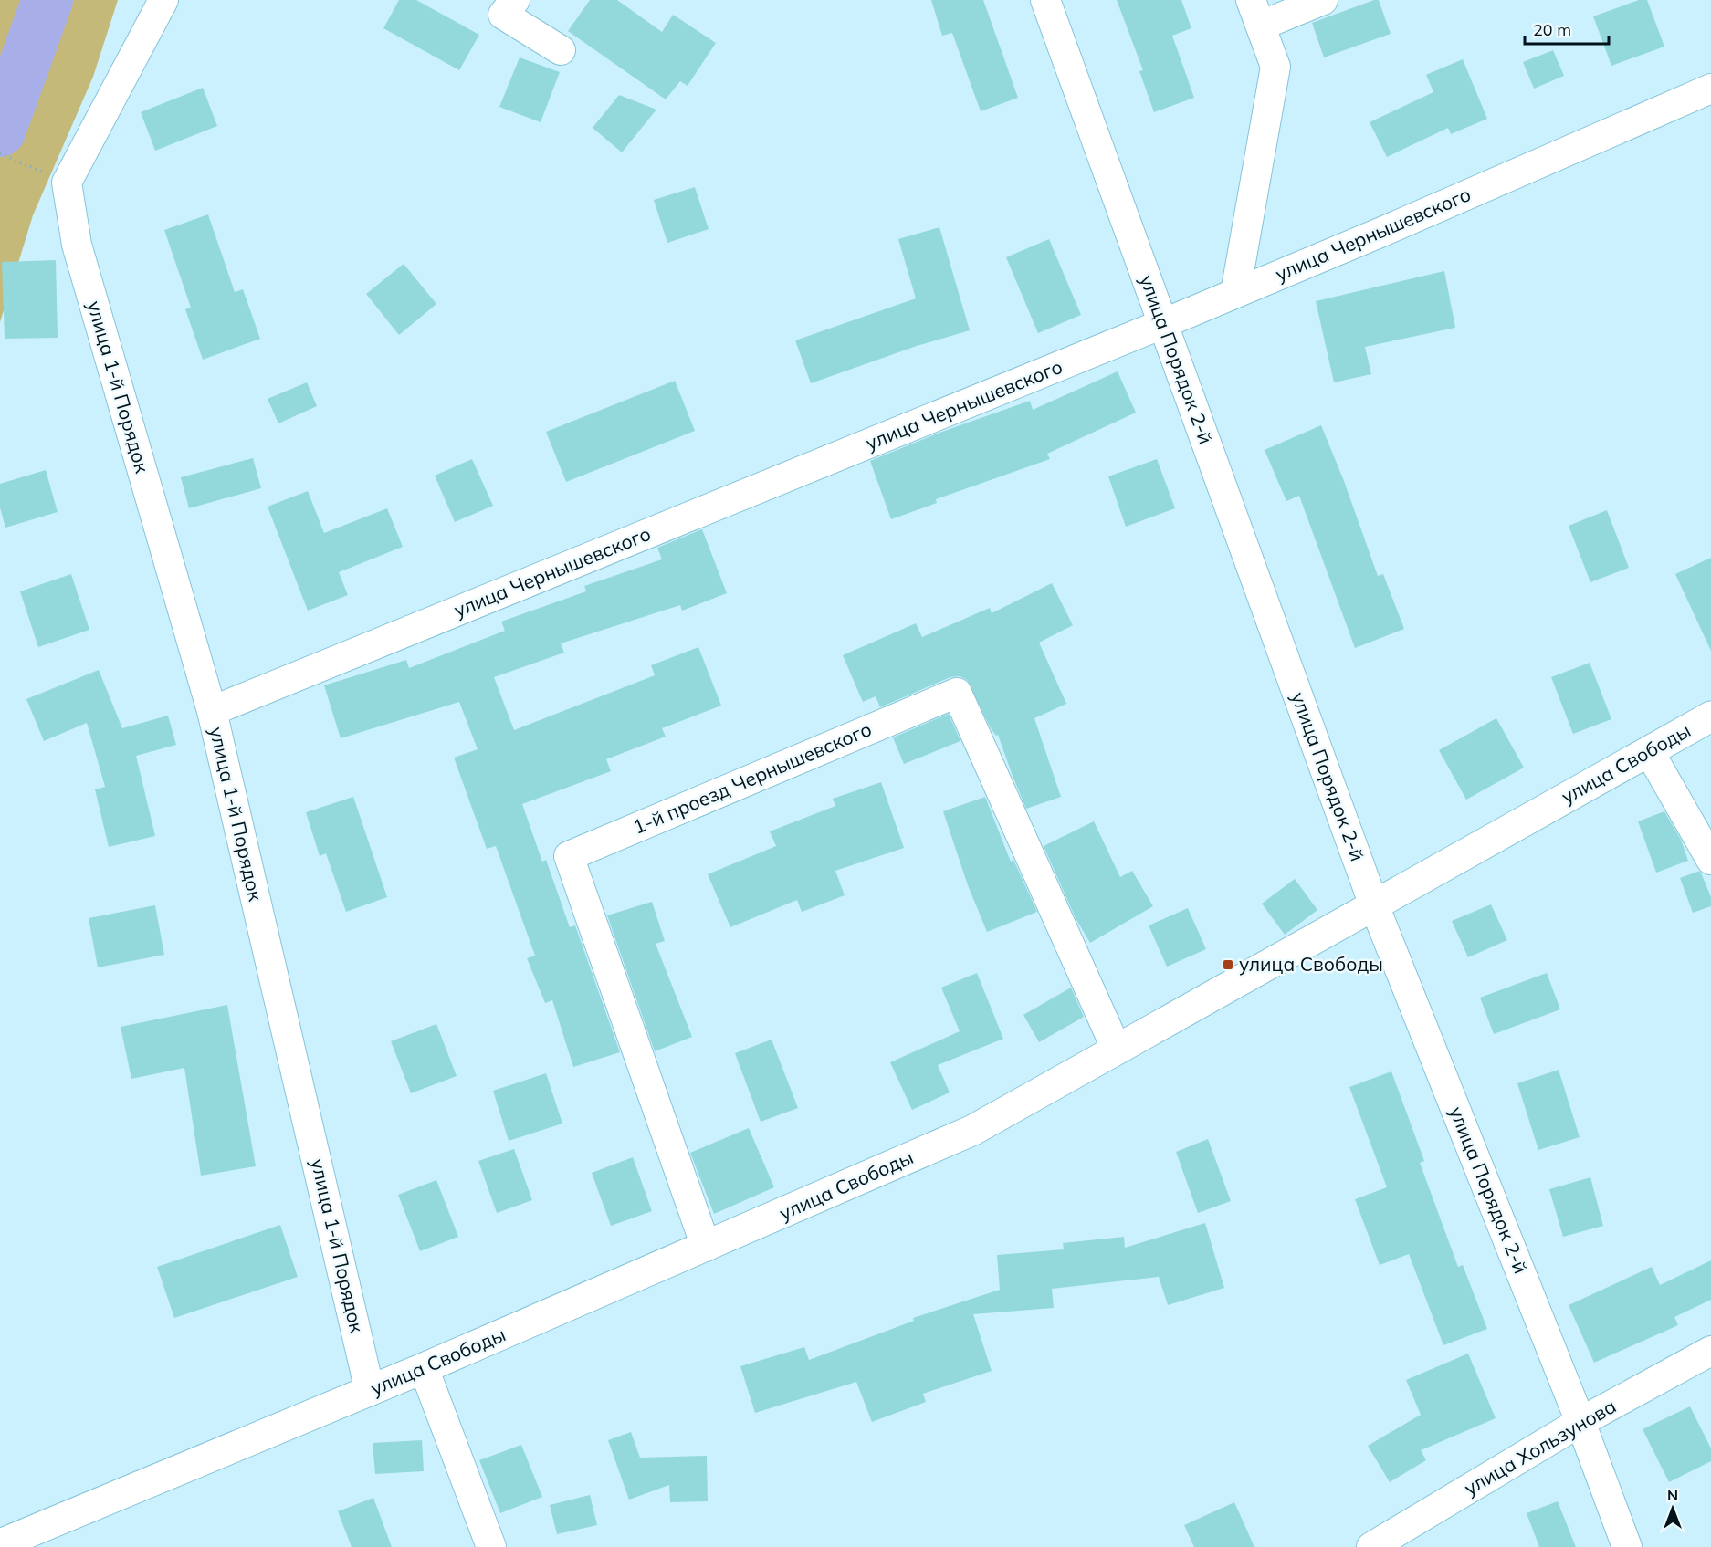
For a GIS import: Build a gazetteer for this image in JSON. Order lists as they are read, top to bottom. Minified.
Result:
{"streets":{"main road":["улица Свободы"],"street":["улица Чернышевского","улица Порядок 2-й","улица 1-й Порядок","1-й проезд Чернышевского","улица Хользунова"]},"crossings":[["улица Чернышевского","улица Порядок 2-й"],["улица Чернышевского","улица 1-й Порядок"],["улица Порядок 2-й","улица Свободы"],["улица Порядок 2-й","улица Хользунова"],["улица 1-й Порядок","улица Свободы"],["улица Свободы","1-й проезд Чернышевского"]],"places":{"transit":["улица Свободы"]},"scale_bar":"20 m","north":"top"}
